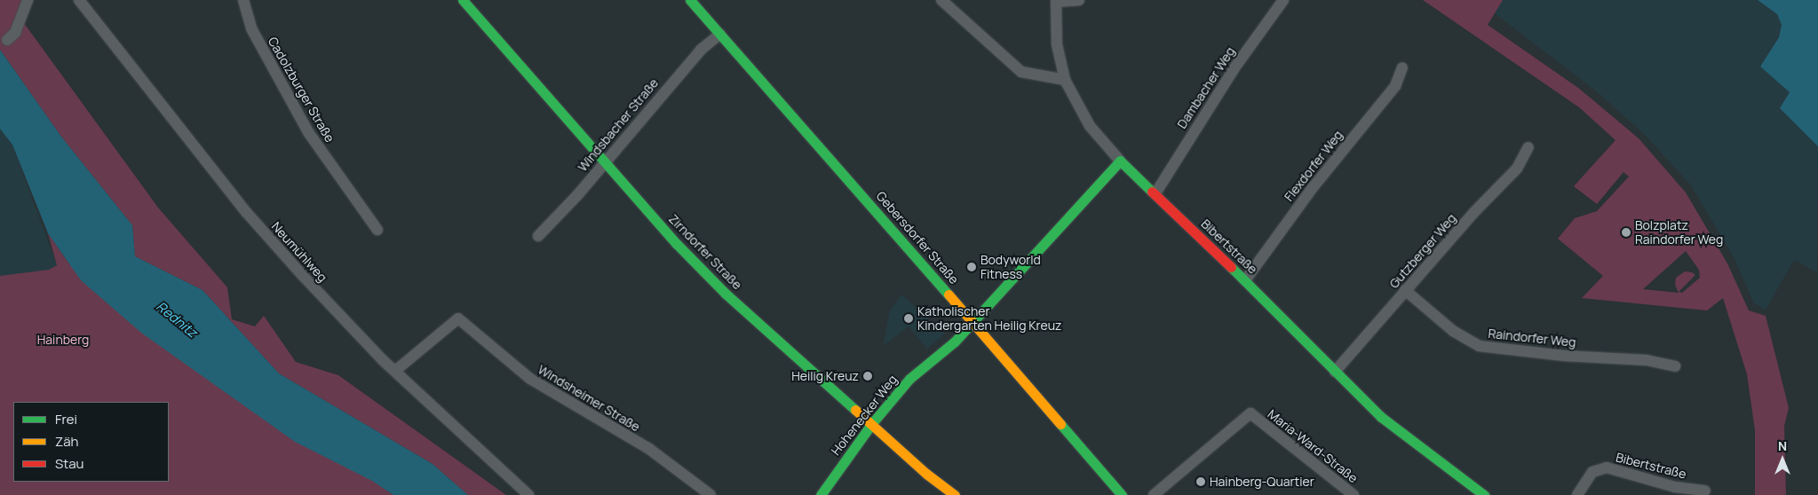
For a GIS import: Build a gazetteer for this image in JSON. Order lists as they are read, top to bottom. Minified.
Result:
{"streets":{"street":["Dambacher Weg","Cadolzburger Straße","Windsbacher Straße","Flexdorfer Weg","Gebersdorfer Straße","Bibertstraße","Gutzberger Weg","Neumühlweg","Zirndorfer Straße","Raindorfer Weg","Windsheimer Straße","Hohenecker Weg","Maria-Ward-Straße"]},"crossings":[["Dambacher Weg","Bibertstraße"],["Windsbacher Straße","Gebersdorfer Straße"],["Windsbacher Straße","Zirndorfer Straße"],["Flexdorfer Weg","Bibertstraße"],["Gebersdorfer Straße","Hohenecker Weg"],["Bibertstraße","Gutzberger Weg"],["Gutzberger Weg","Raindorfer Weg"],["Neumühlweg","Windsheimer Straße"],["Zirndorfer Straße","Hohenecker Weg"]],"water":["Rednitz"],"parks":["Hainberg"],"places":["Bolzplatz Raindorfer Weg","Bodyworld Fitness","Katholischer Kindergarten Heilig Kreuz","Heilig Kreuz","Hainberg-Quartier"],"legend":["Frei","Zäh","Stau"],"north":"top"}
